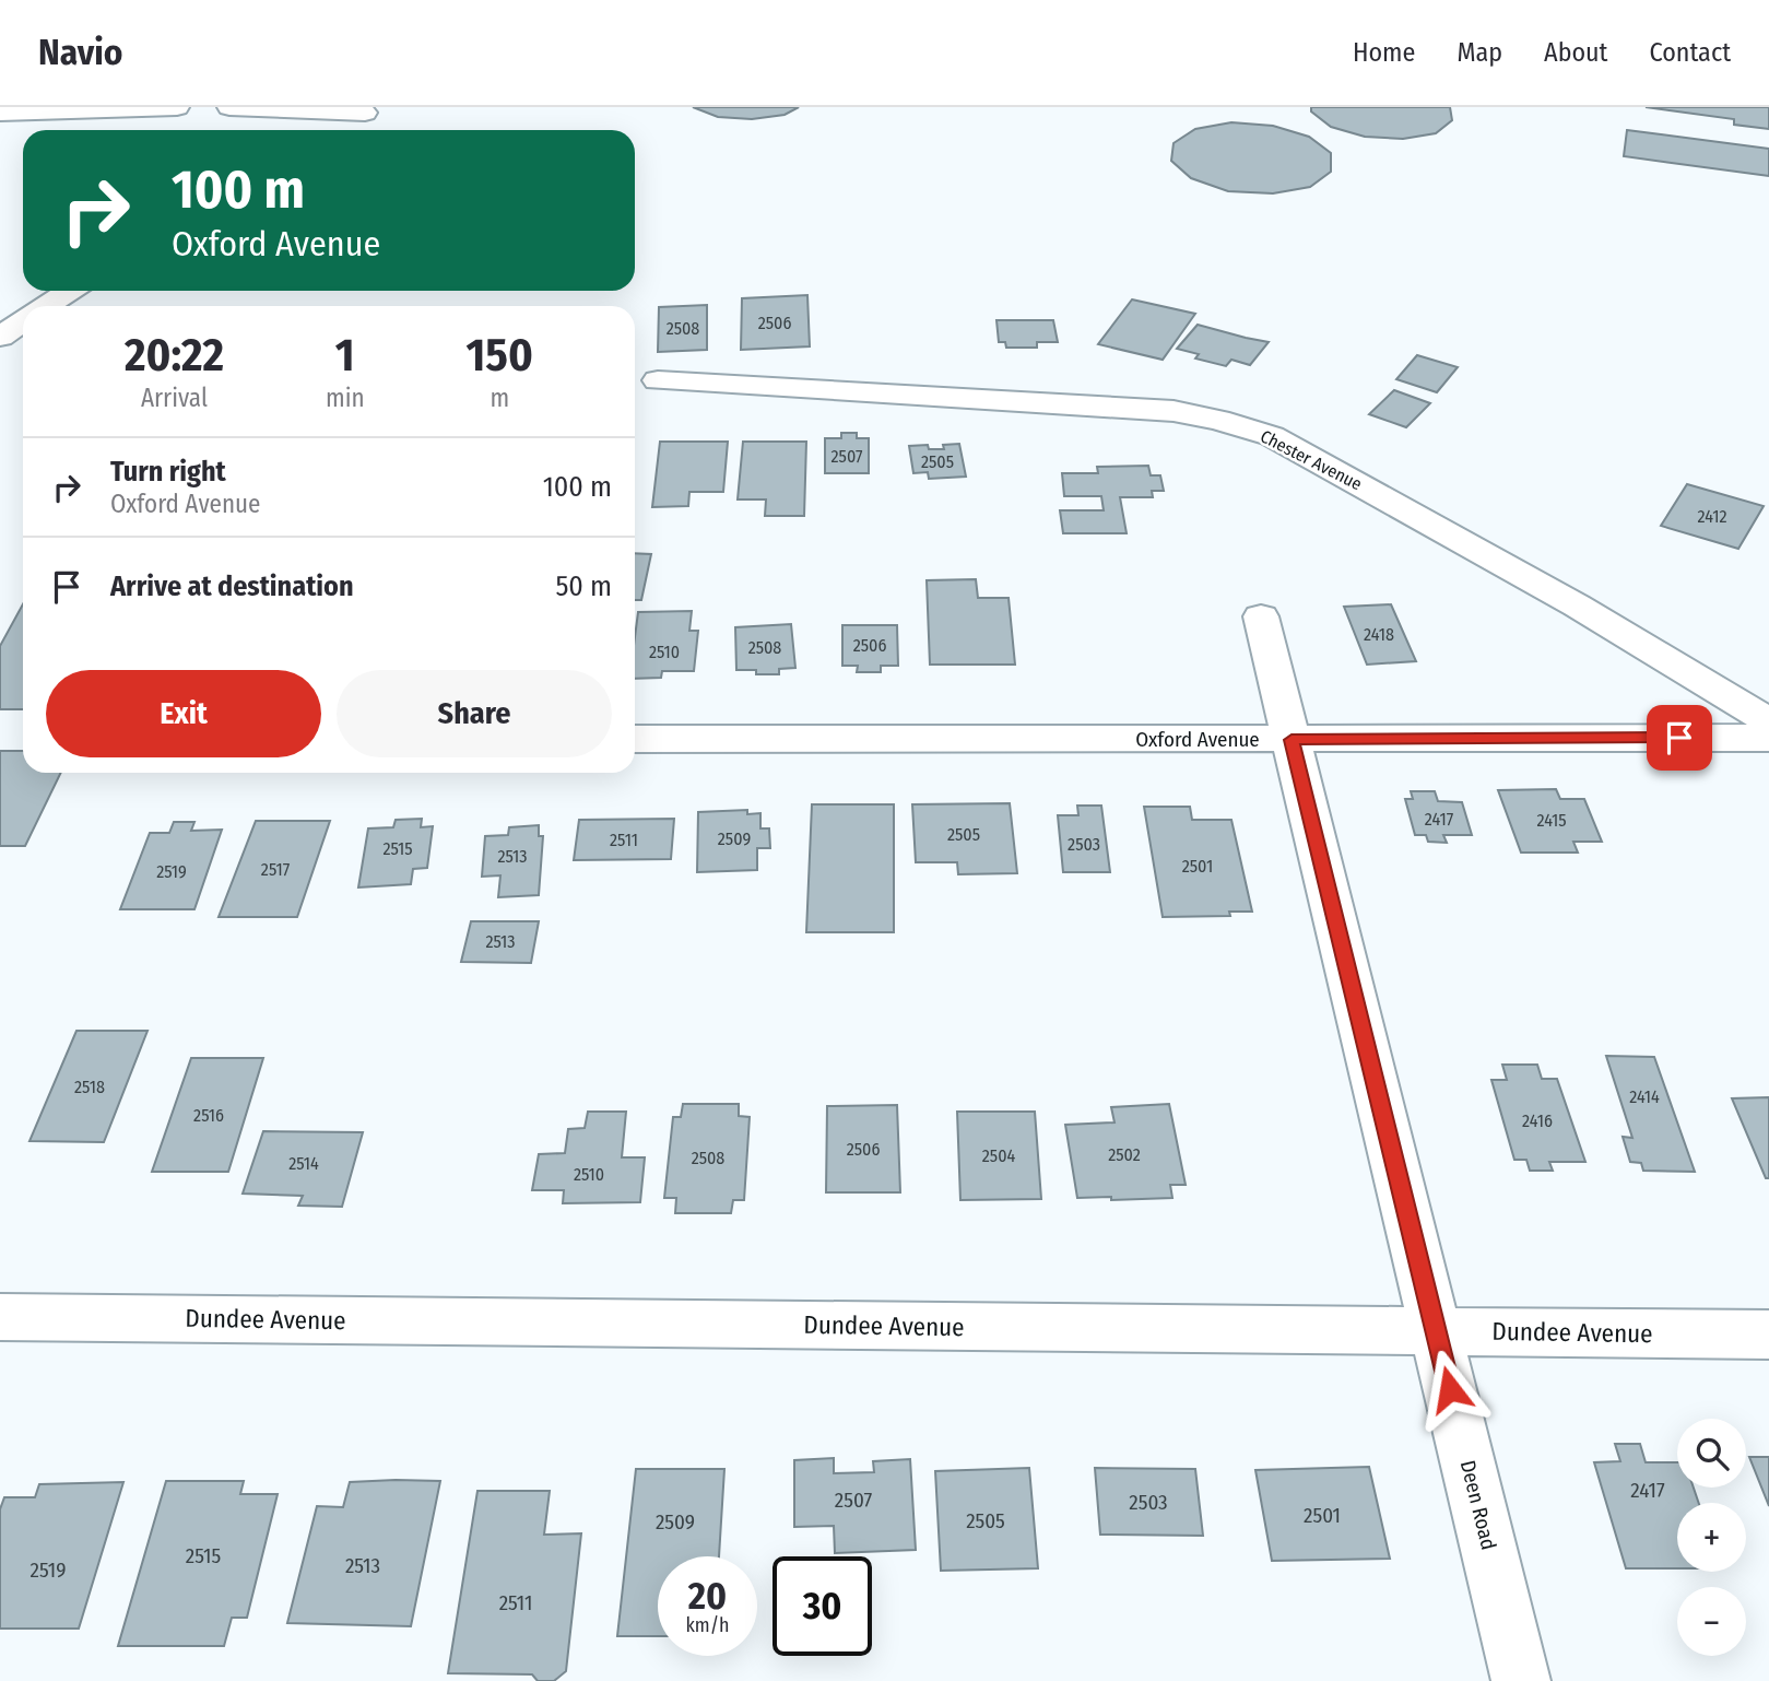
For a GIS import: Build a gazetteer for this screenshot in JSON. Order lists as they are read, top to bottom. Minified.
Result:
{"streets":{"street":["Chester Avenue","Oxford Avenue","Dundee Avenue","Deen Road"]},"crossings":[["Oxford Avenue","Deen Road"],["Dundee Avenue","Deen Road"]],"house_numbers":["2506","2508","2507","2505","2412","2418","2506","2508","2510","2417","2415","2505","2509","2511","2503","2515","2513","2501","2517","2519","2513","2518","2414","2516","2416","2506","2502","2504","2508","2514","2510","2417","2507","2503","2501","2505","2509","2515","2513","2519","2511"],"page":{"header":"Navio","nav":["Home","Map","About","Contact"],"turn":["100 m","Oxford Avenue"],"eta":["20:22","Arrival","1","min","150","m"],"list":[{"name":"Turn right","note":"Oxford Avenue","value":"100 m"},{"name":"Arrive at destination","value":"50 m"}],"buttons":["Exit","Share"],"map_buttons":["+","−"],"speed":"20 km/h","limit":"30"}}
